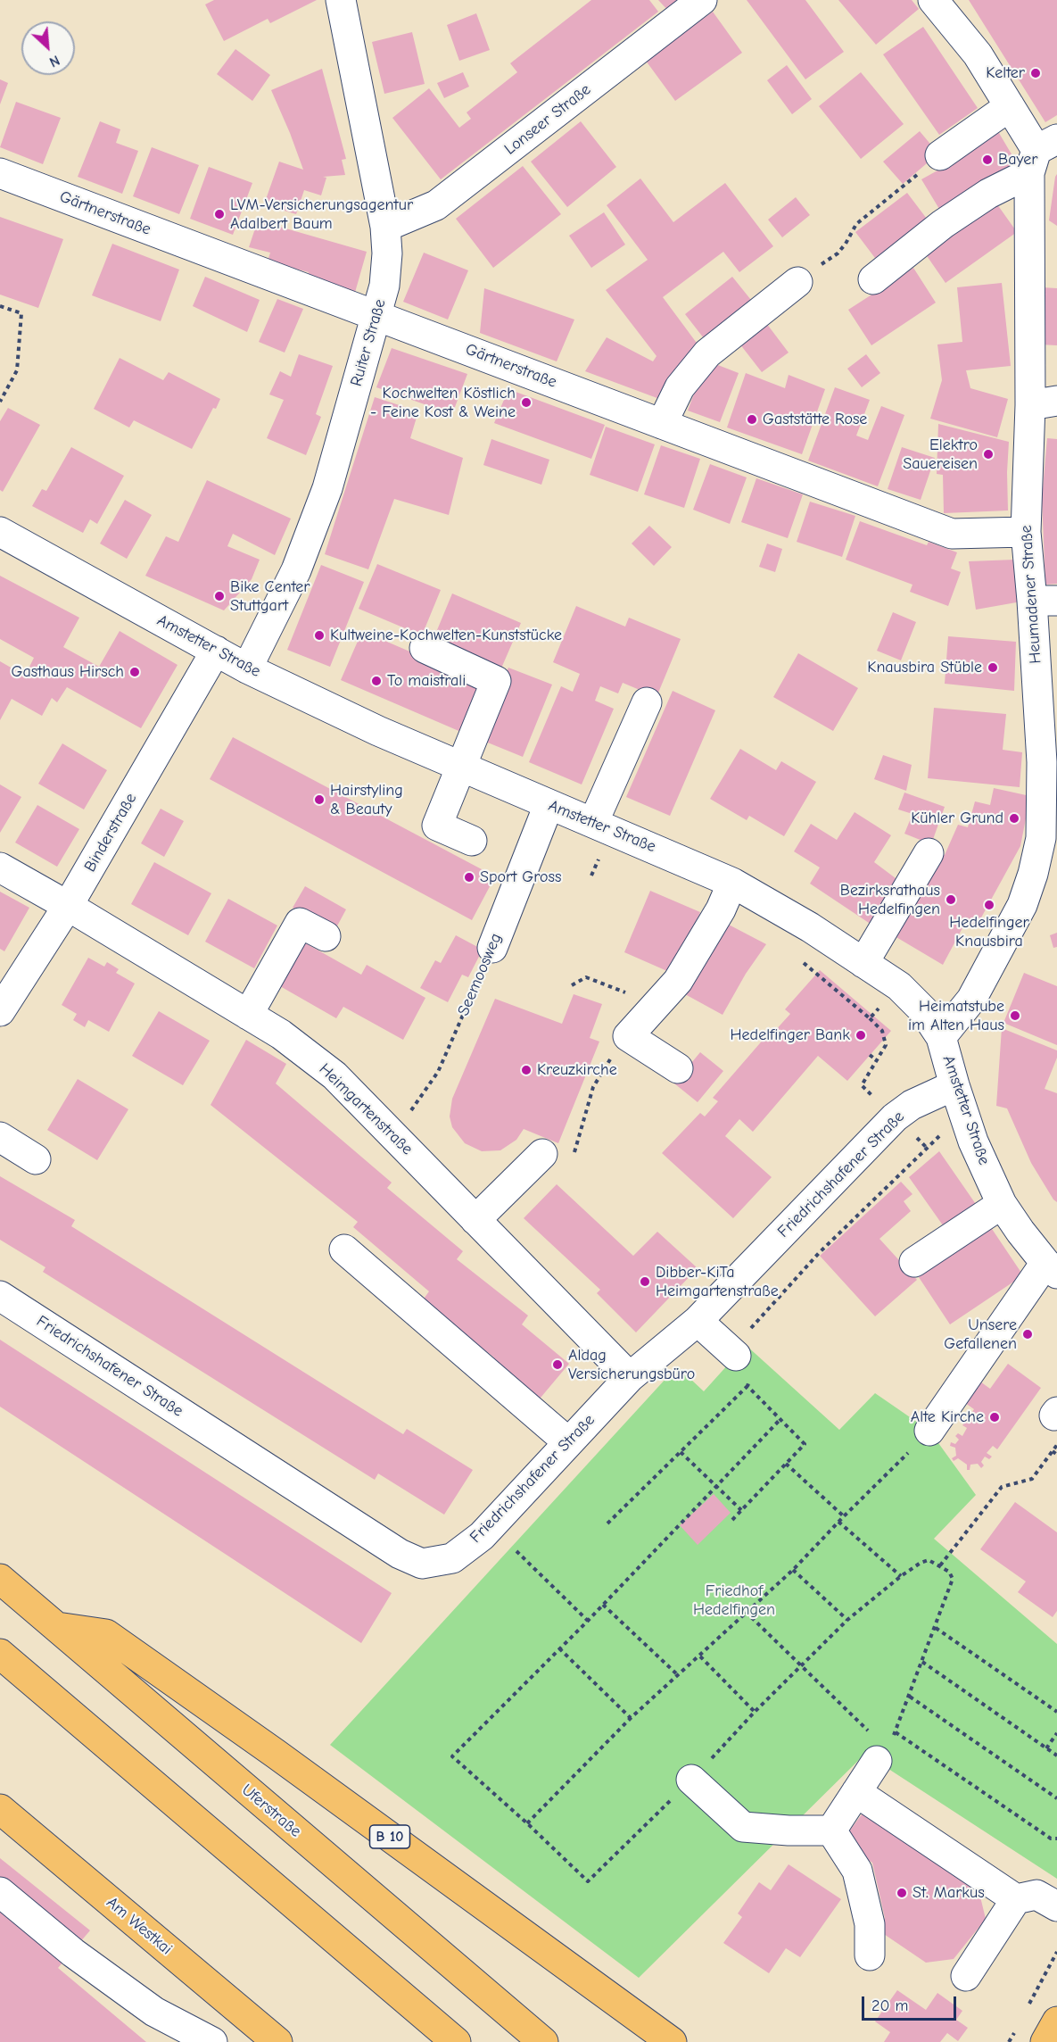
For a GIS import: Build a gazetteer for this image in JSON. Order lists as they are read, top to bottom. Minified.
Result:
{"streets":{"main road":["Uferstraße","B 10","Am Westkai"],"street":["Lonseer Straße","Gärtnerstraße","Ruiter Straße","Heumadener Straße","Amstetter Straße","Binderstraße","Seemoosweg","Heimgartenstraße","Friedrichshafener Straße"]},"crossings":[["Lonseer Straße","Ruiter Straße"],["Gärtnerstraße","Ruiter Straße"],["Gärtnerstraße","Heumadener Straße"],["Ruiter Straße","Amstetter Straße"],["Heumadener Straße","Amstetter Straße"],["Amstetter Straße","Binderstraße"],["Amstetter Straße","Seemoosweg"],["Amstetter Straße","Friedrichshafener Straße"],["Binderstraße","Heimgartenstraße"],["Seemoosweg","Heimgartenstraße"],["Heimgartenstraße","Friedrichshafener Straße"],["Uferstraße","B 10"]],"parks":["Friedhof Hedelfingen"],"places":["Kelter","Bayer","LVM-Versicherungsagentur Adalbert Baum","Kochwelten Köstlich - Feine Kost & Weine","Gaststätte Rose","Elektro Sauereisen","Bike Center Stuttgart","Kultweine-Kochwelten-Kunststücke","Knausbira Stüble","Gasthaus Hirsch","To maistrali","Hairstyling & Beauty","Kühler Grund","Sport Gross","Bezirksrathaus Hedelfingen","Hedelfinger Knausbira","Heimatstube im Alten Haus","Hedelfinger Bank","Kreuzkirche","Dibber-KiTa Heimgartenstraße","Unsere Gefallenen","Aldag Versicherungsbüro","Alte Kirche","St. Markus"],"scale_bar":"20 m","north":"bottom right"}
